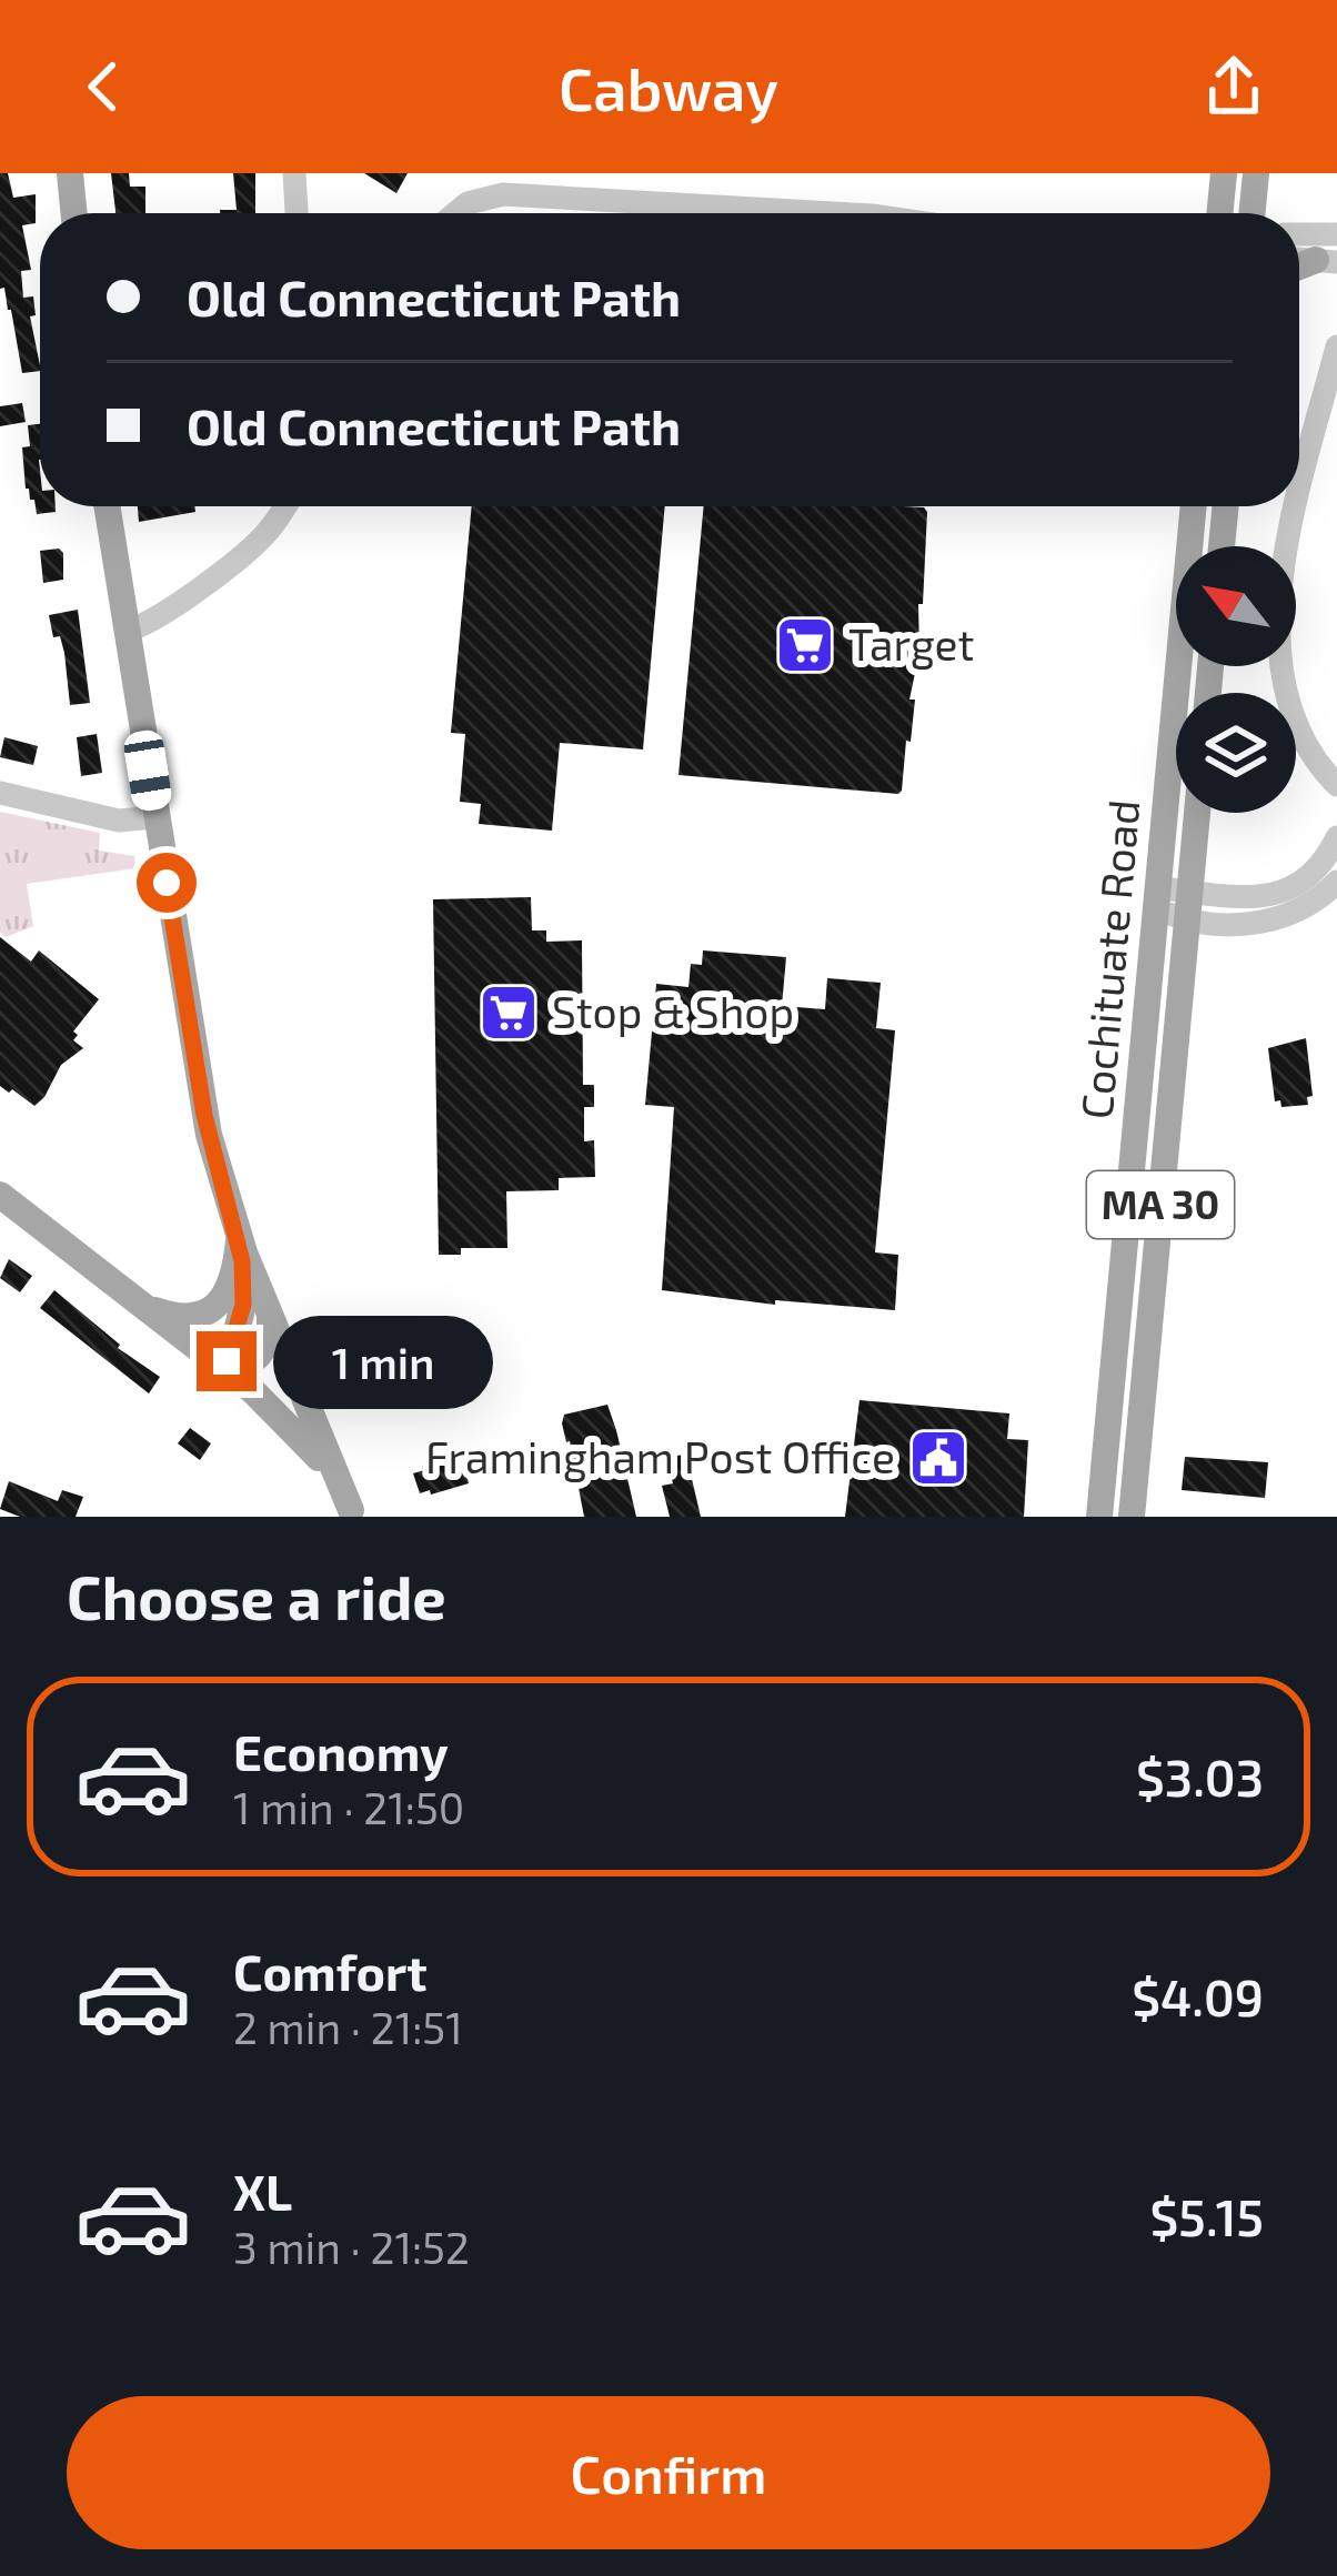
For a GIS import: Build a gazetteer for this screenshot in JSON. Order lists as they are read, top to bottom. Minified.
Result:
{"streets":{"main road":["Cochituate Road","MA 30"]},"places":{"supermarket":["Target","Stop & Shop"],"public building":["Framingham Post Office"]},"north":"top left","page":{"header":"Cabway","banner":["Old Connecticut Path","Old Connecticut Path"],"bubble":"1 min","heading":"Choose a ride","list":[{"name":"Economy","note":"1 min · 21:50","value":"$3.03"},{"name":"Comfort","note":"2 min · 21:51","value":"$4.09"},{"name":"XL","note":"3 min · 21:52","value":"$5.15"}],"buttons":"Confirm"}}
